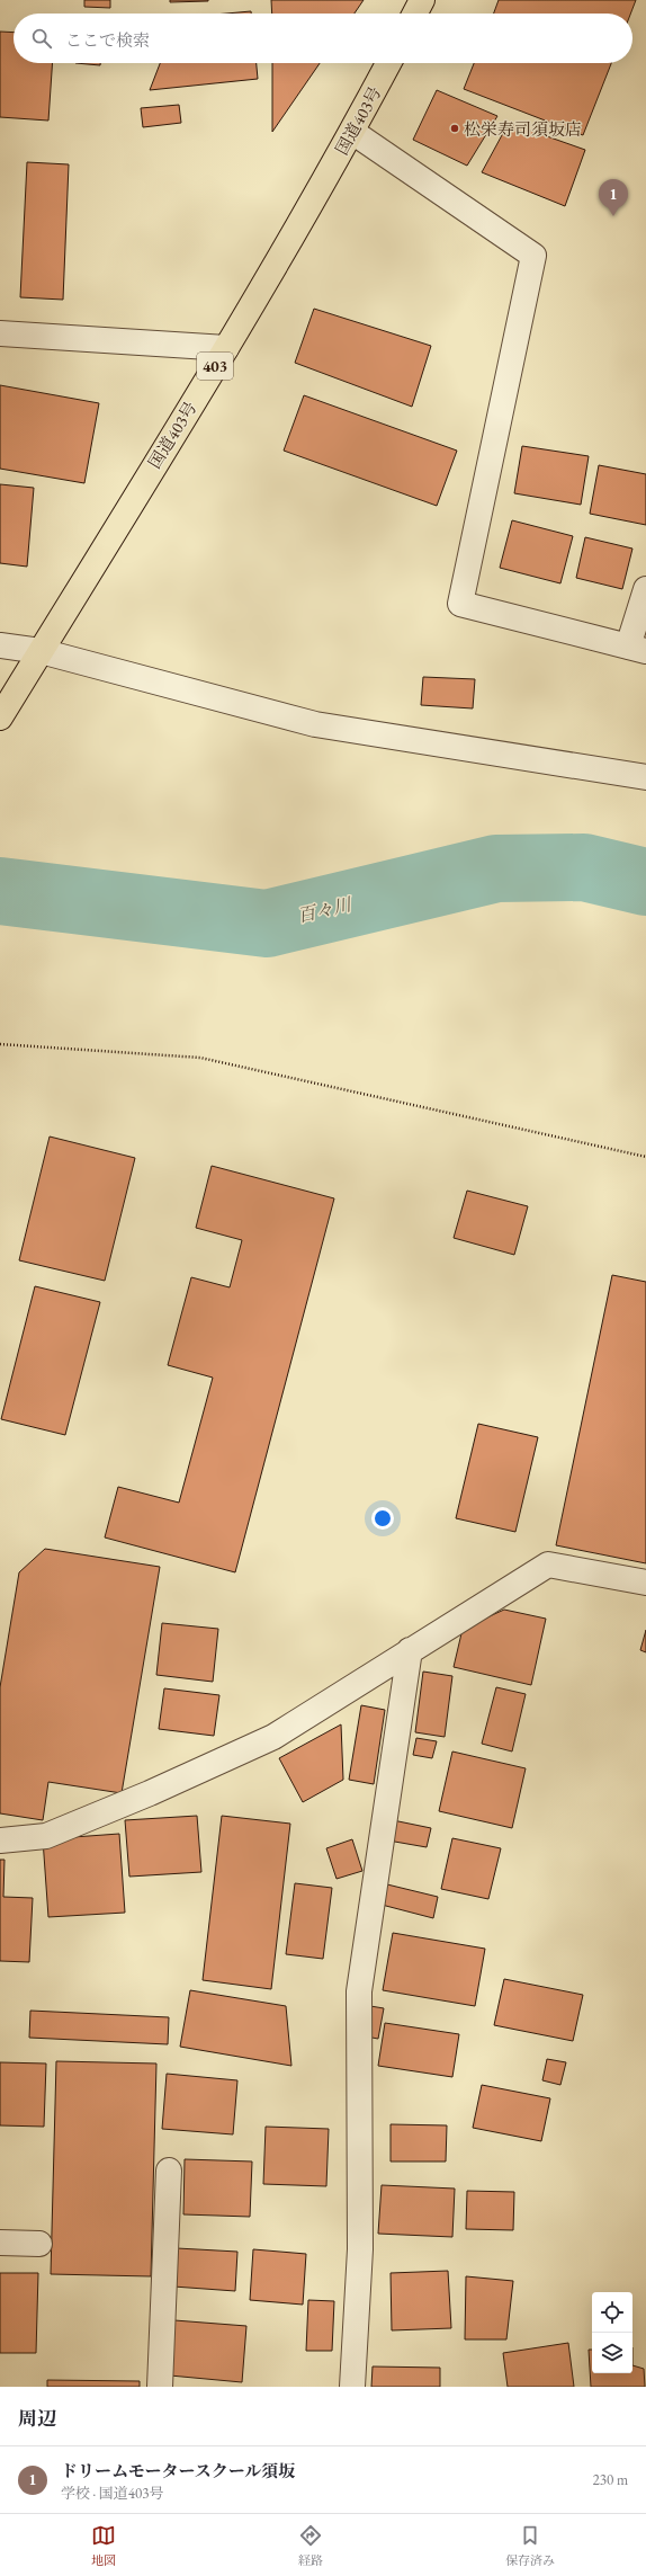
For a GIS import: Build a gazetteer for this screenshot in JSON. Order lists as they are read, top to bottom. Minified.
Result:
{"streets":{"highway":["国道403号","403"]},"water":["百々川"],"places":["松栄寿司須坂店"],"page":{"search":"ここで検索","pins":"1","heading":"周辺","list":[{"mark":"1","name":"ドリームモータースクール須坂","note":"学校 · 国道403号","value":"230 m"}],"nav":["地図","経路","保存済み"]}}
